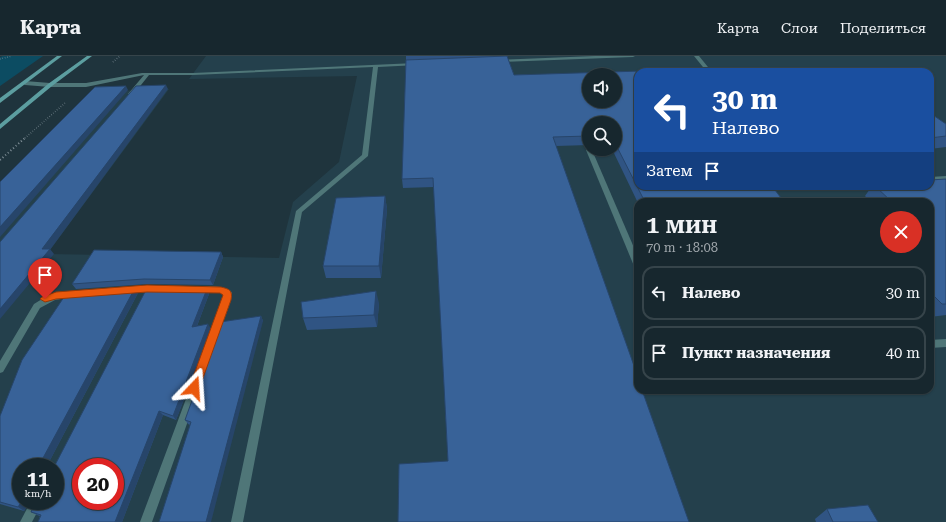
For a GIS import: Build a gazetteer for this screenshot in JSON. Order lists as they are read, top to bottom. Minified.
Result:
{"page":{"header":"Карта","nav":["Карта","Слои","Поделиться"],"turn":["30 m","Налево"],"then":"Затем","heading":["1 мин","70 m · 18:08"],"list":[{"name":"Налево","value":"30 m"},{"name":"Пункт назначения","value":"40 m"}],"speed":"11 km/h","limit":"20"}}
